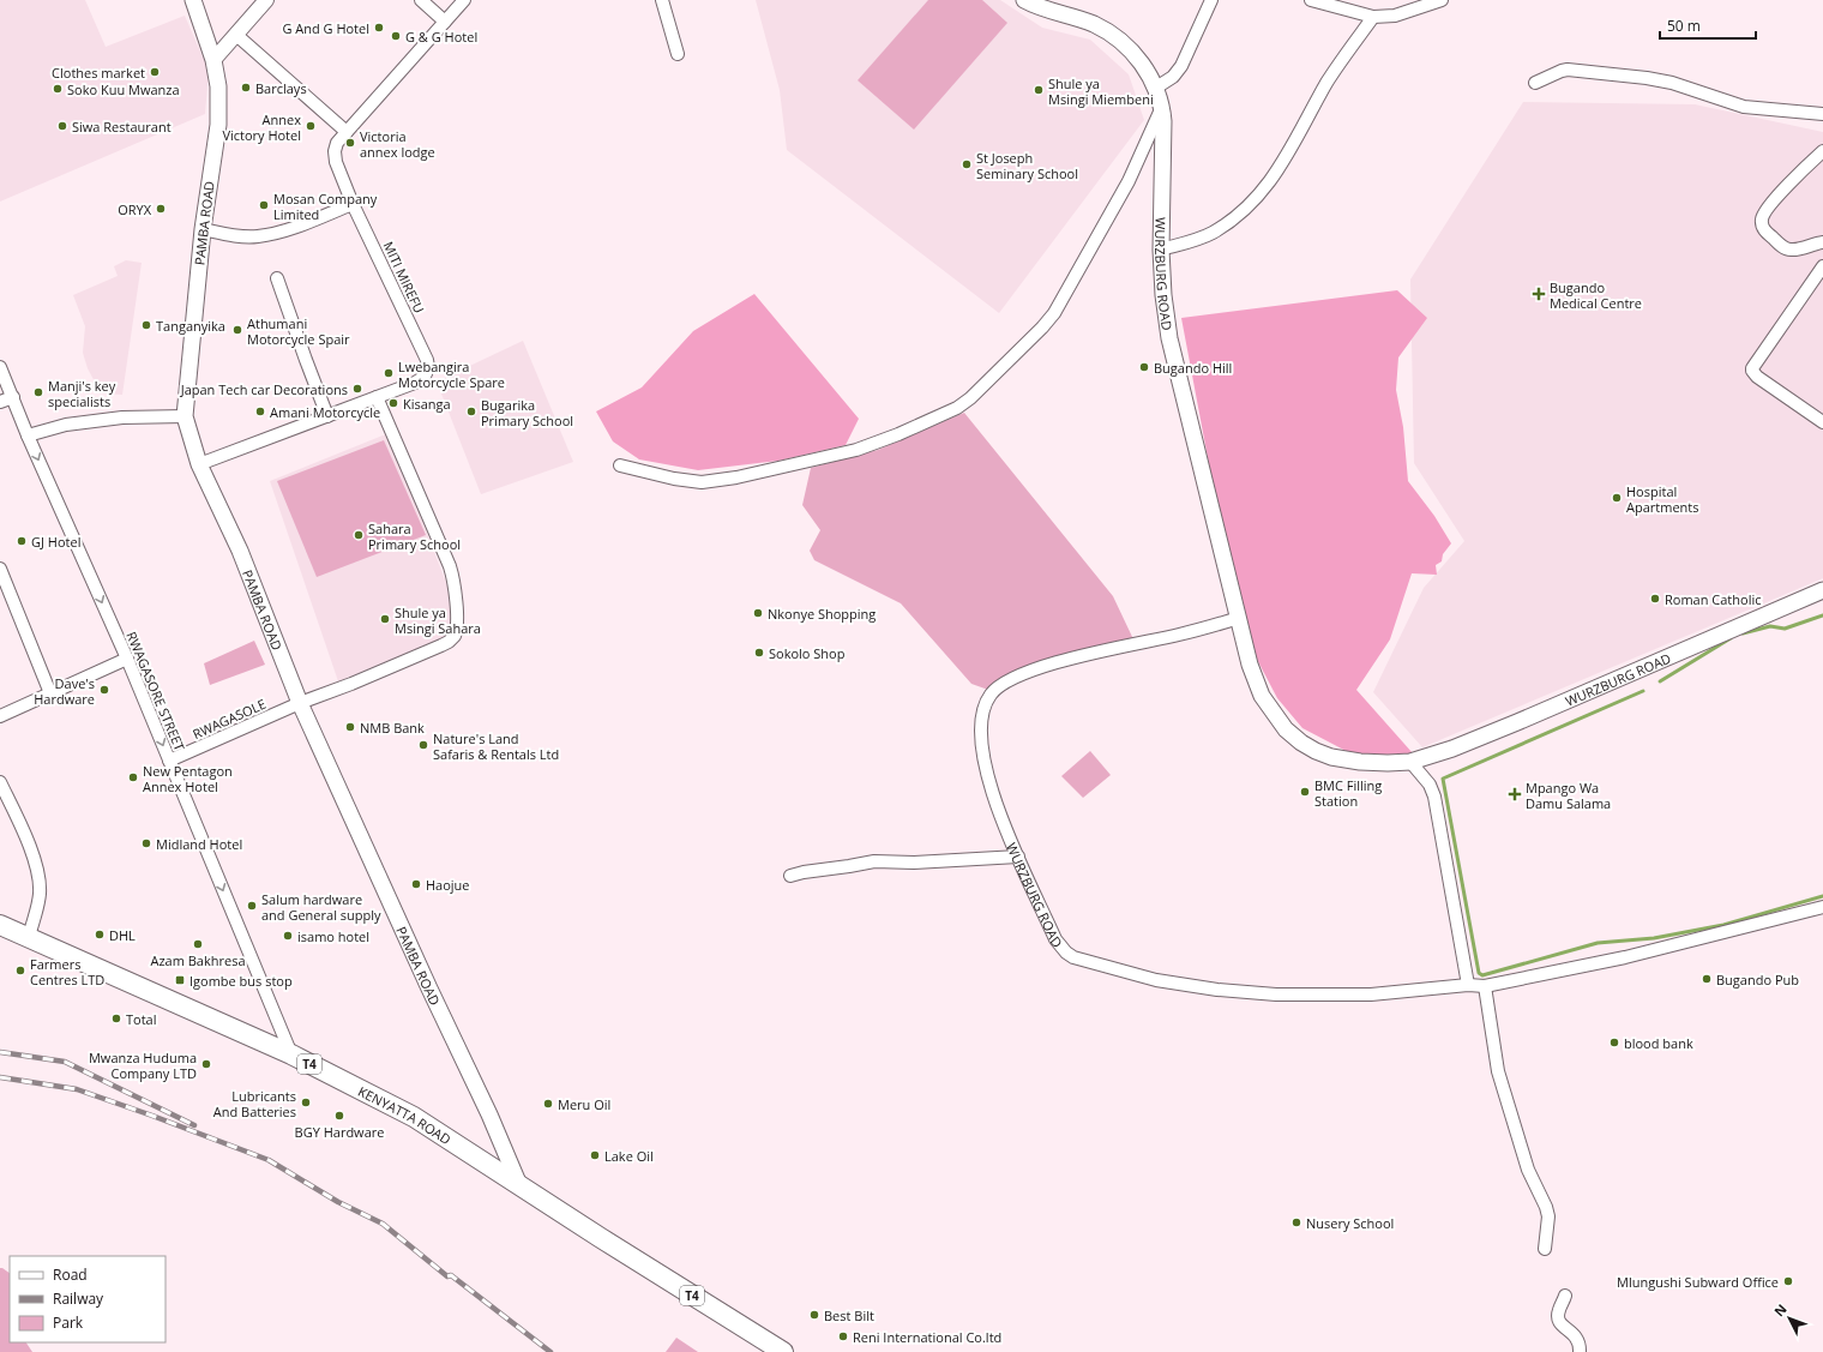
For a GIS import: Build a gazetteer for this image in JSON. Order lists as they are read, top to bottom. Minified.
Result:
{"streets":{"highway":["T4","KENYATTA ROAD"],"main road":["PAMBA ROAD","WURZBURG ROAD"],"street":["MITI MIREFU","RWAGASORE STREET","RWAGASOLE"]},"crossings":[["PAMBA ROAD","MITI MIREFU"],["PAMBA ROAD","RWAGASOLE"],["PAMBA ROAD","KENYATTA ROAD"],["MITI MIREFU","RWAGASOLE"],["RWAGASORE STREET","RWAGASOLE"],["RWAGASORE STREET","KENYATTA ROAD"]],"one_way":["RWAGASORE STREET"],"places":{"other":["G And G Hotel","G & G Hotel","Clothes market","Barclays","Soko Kuu Mwanza","Shule ya Msingi Miembeni","Siwa Restaurant","Annex Victory Hotel","Victoria annex lodge","St Joseph Seminary School","Mosan Company Limited","ORYX","Tanganyika","Athumani Motorcycle Spair","Bugando Hill","Lwebangira Motorcycle Spare","Japan Tech car Decorations","Manji's key specialists","Kisanga","Amani Motorcycle","Bugarika Primary School","Hospital Apartments","Sahara Primary School","GJ Hotel","Roman Catholic","Nkonye Shopping","Shule ya Msingi Sahara","Sokolo Shop","Dave's Hardware","NMB Bank","Nature's Land Safaris & Rentals Ltd","New Pentagon Annex Hotel","BMC Filling Station","Midland Hotel","Haojue","Salum hardware and General supply","DHL","isamo hotel","Azam Bakhresa","Farmers Centres LTD","Bugando Pub","Total","blood bank","Mwanza Huduma Company LTD","Lubricants And Batteries","Meru Oil","BGY Hardware","Lake Oil","Nusery School","Mlungushi Subward Office","Best Bilt","Reni International Co.ltd"],"health":["Bugando Medical Centre","Mpango Wa Damu Salama"],"transit":["Igombe bus stop"]},"legend":["Road","Railway","Park"],"scale_bar":"50 m","north":"top left"}
